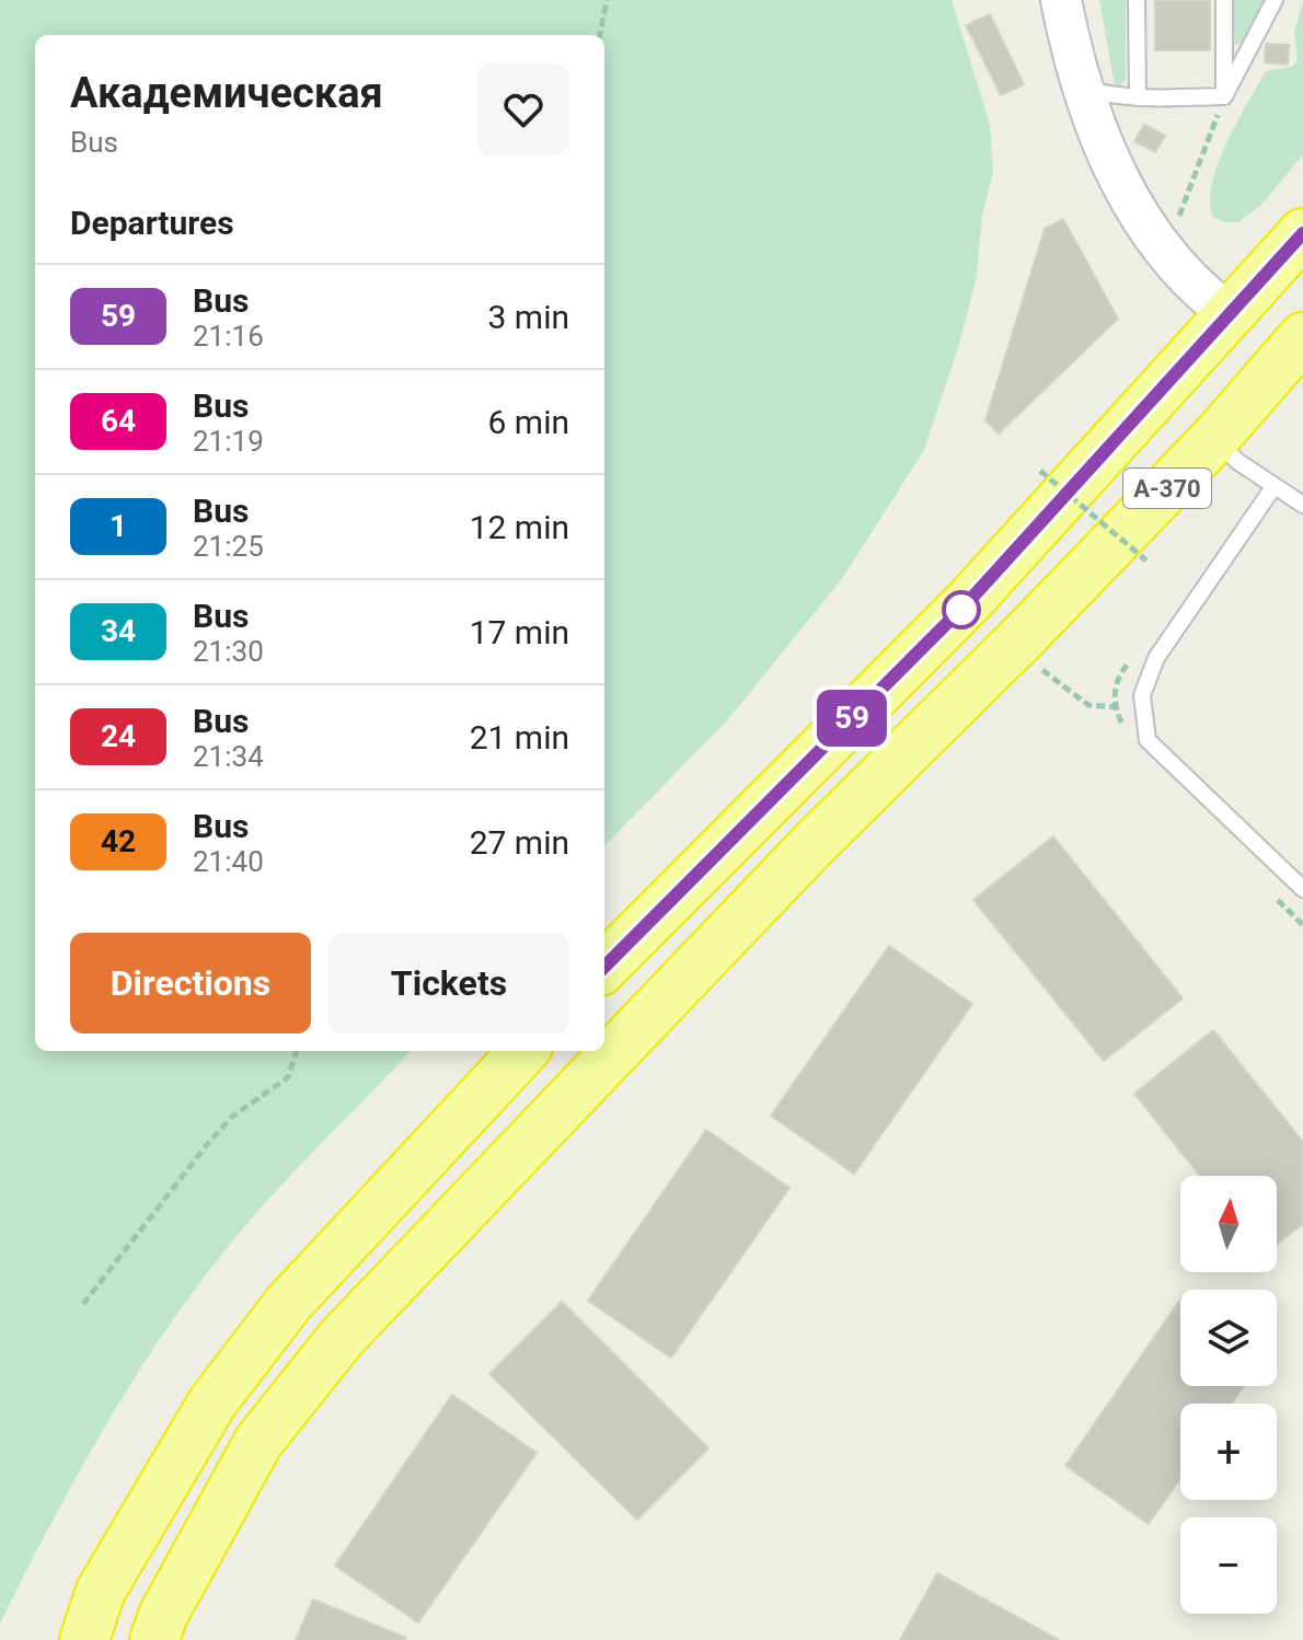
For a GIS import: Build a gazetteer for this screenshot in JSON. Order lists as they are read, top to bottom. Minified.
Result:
{"streets":{"highway":["А-370"]},"lines":["bus line 59"],"north":"top","page":{"on_map":"59","heading":[["Академическая","Bus"],"Departures"],"list":[{"mark":"59","name":"Bus","note":"21:16","value":"3 min"},{"mark":"64","name":"Bus","note":"21:19","value":"6 min"},{"mark":"1","name":"Bus","note":"21:25","value":"12 min"},{"mark":"34","name":"Bus","note":"21:30","value":"17 min"},{"mark":"24","name":"Bus","note":"21:34","value":"21 min"},{"mark":"42","name":"Bus","note":"21:40","value":"27 min"}],"buttons":["Directions","Tickets"],"map_buttons":["+","−"]}}
